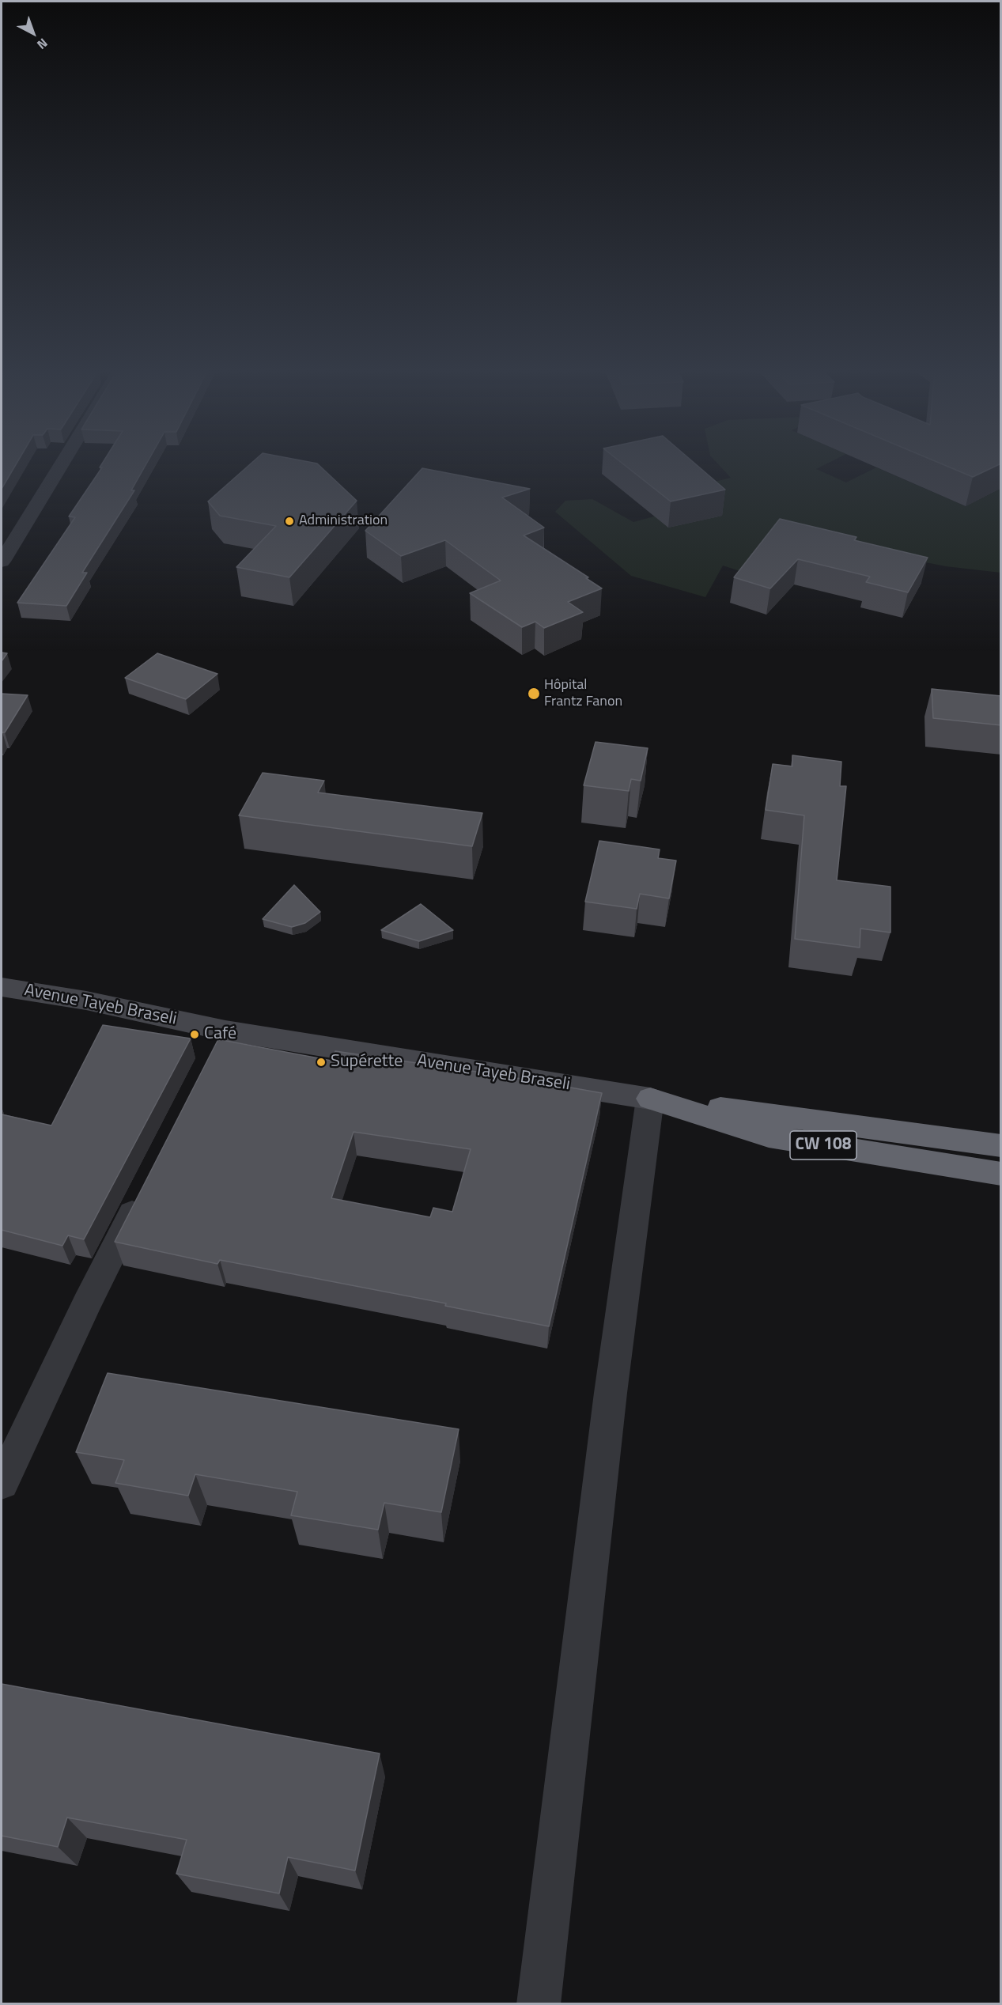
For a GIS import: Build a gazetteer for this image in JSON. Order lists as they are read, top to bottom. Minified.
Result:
{"streets":{"highway":["CW 108"],"main road":["Avenue Tayeb Braseli"]},"crossings":[["Avenue Tayeb Braseli","CW 108"]],"places":["Administration","Hôpital Frantz Fanon","Café","Supérette"],"north":"bottom right"}
